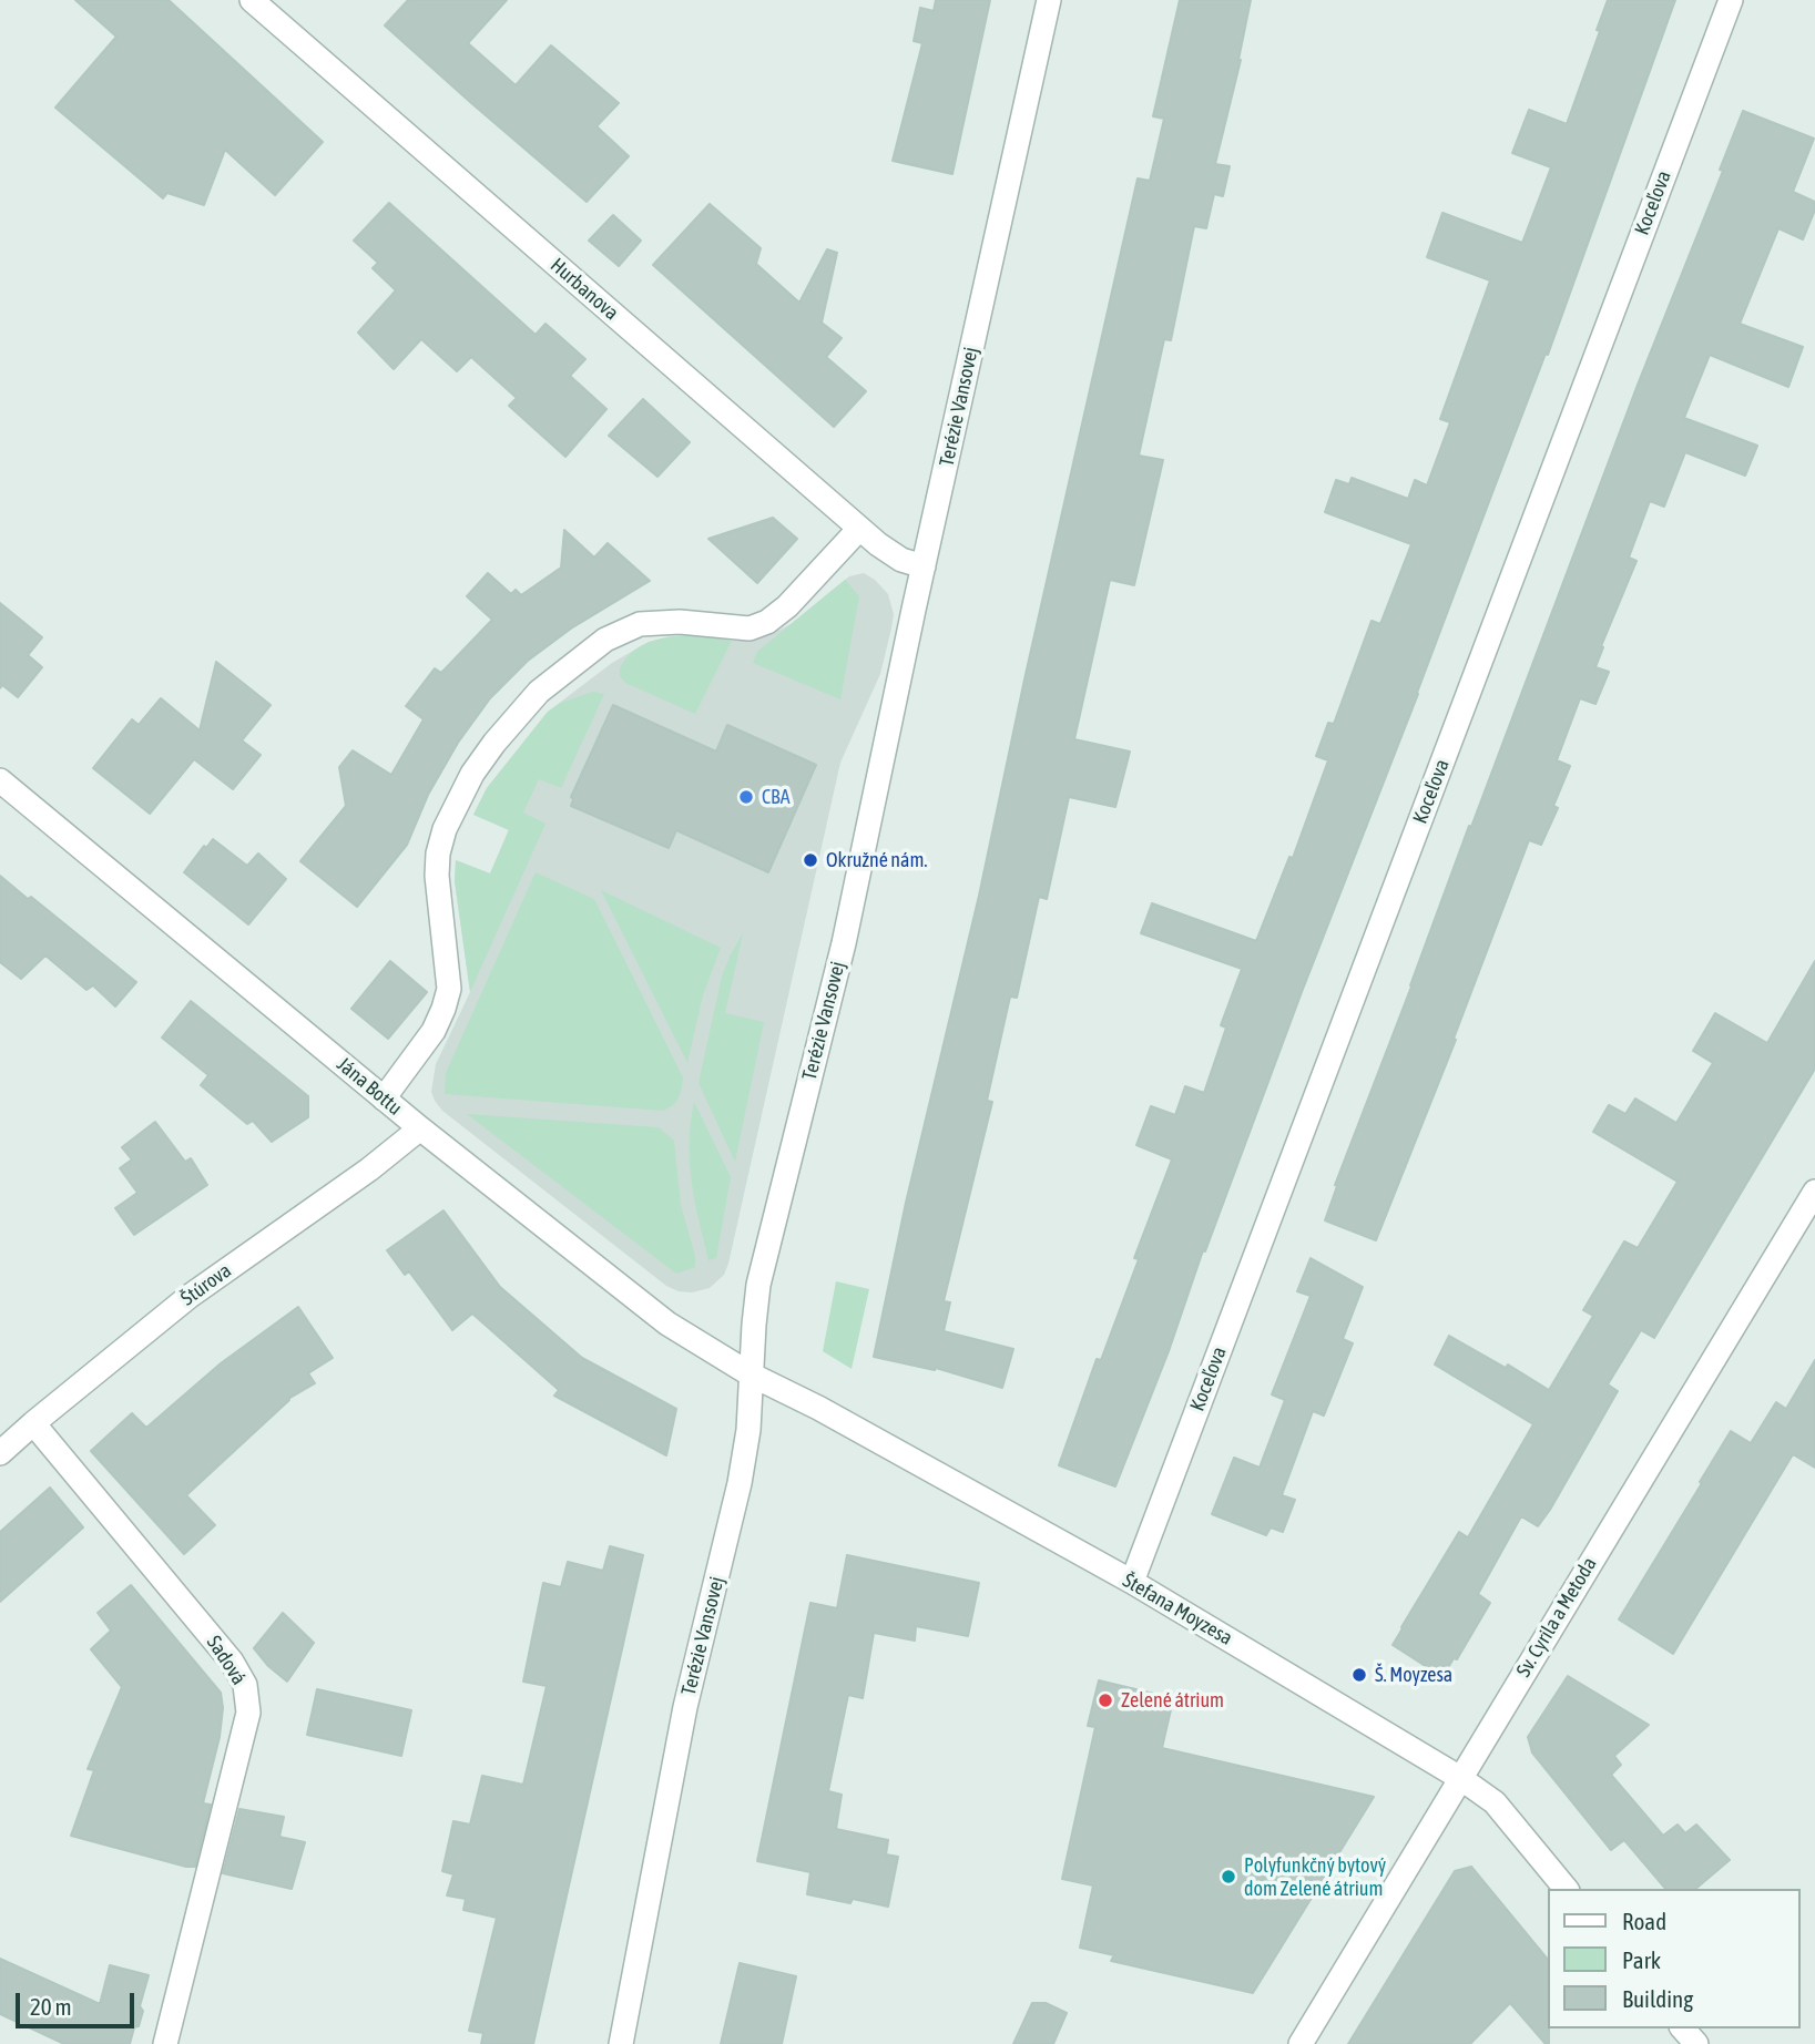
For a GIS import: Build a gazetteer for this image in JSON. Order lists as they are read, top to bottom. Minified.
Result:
{"streets":{"street":["Koceľova","Hurbanova","Terézie Vansovej","Jána Bottu","Štúrova","Štefana Moyzesa","Sv. Cyrila a Metoda","Sadová"]},"crossings":[["Koceľova","Štefana Moyzesa"],["Hurbanova","Terézie Vansovej"],["Terézie Vansovej","Jána Bottu"],["Terézie Vansovej","Štefana Moyzesa"],["Jána Bottu","Štúrova"],["Jána Bottu","Štefana Moyzesa"],["Štúrova","Sadová"],["Štefana Moyzesa","Sv. Cyrila a Metoda"]],"places":["CBA","Okružné nám.","Š. Moyzesa","Zelené átrium","Polyfunkčný bytový dom Zelené átrium"],"legend":["Road","Park","Building"],"scale_bar":"20 m"}
